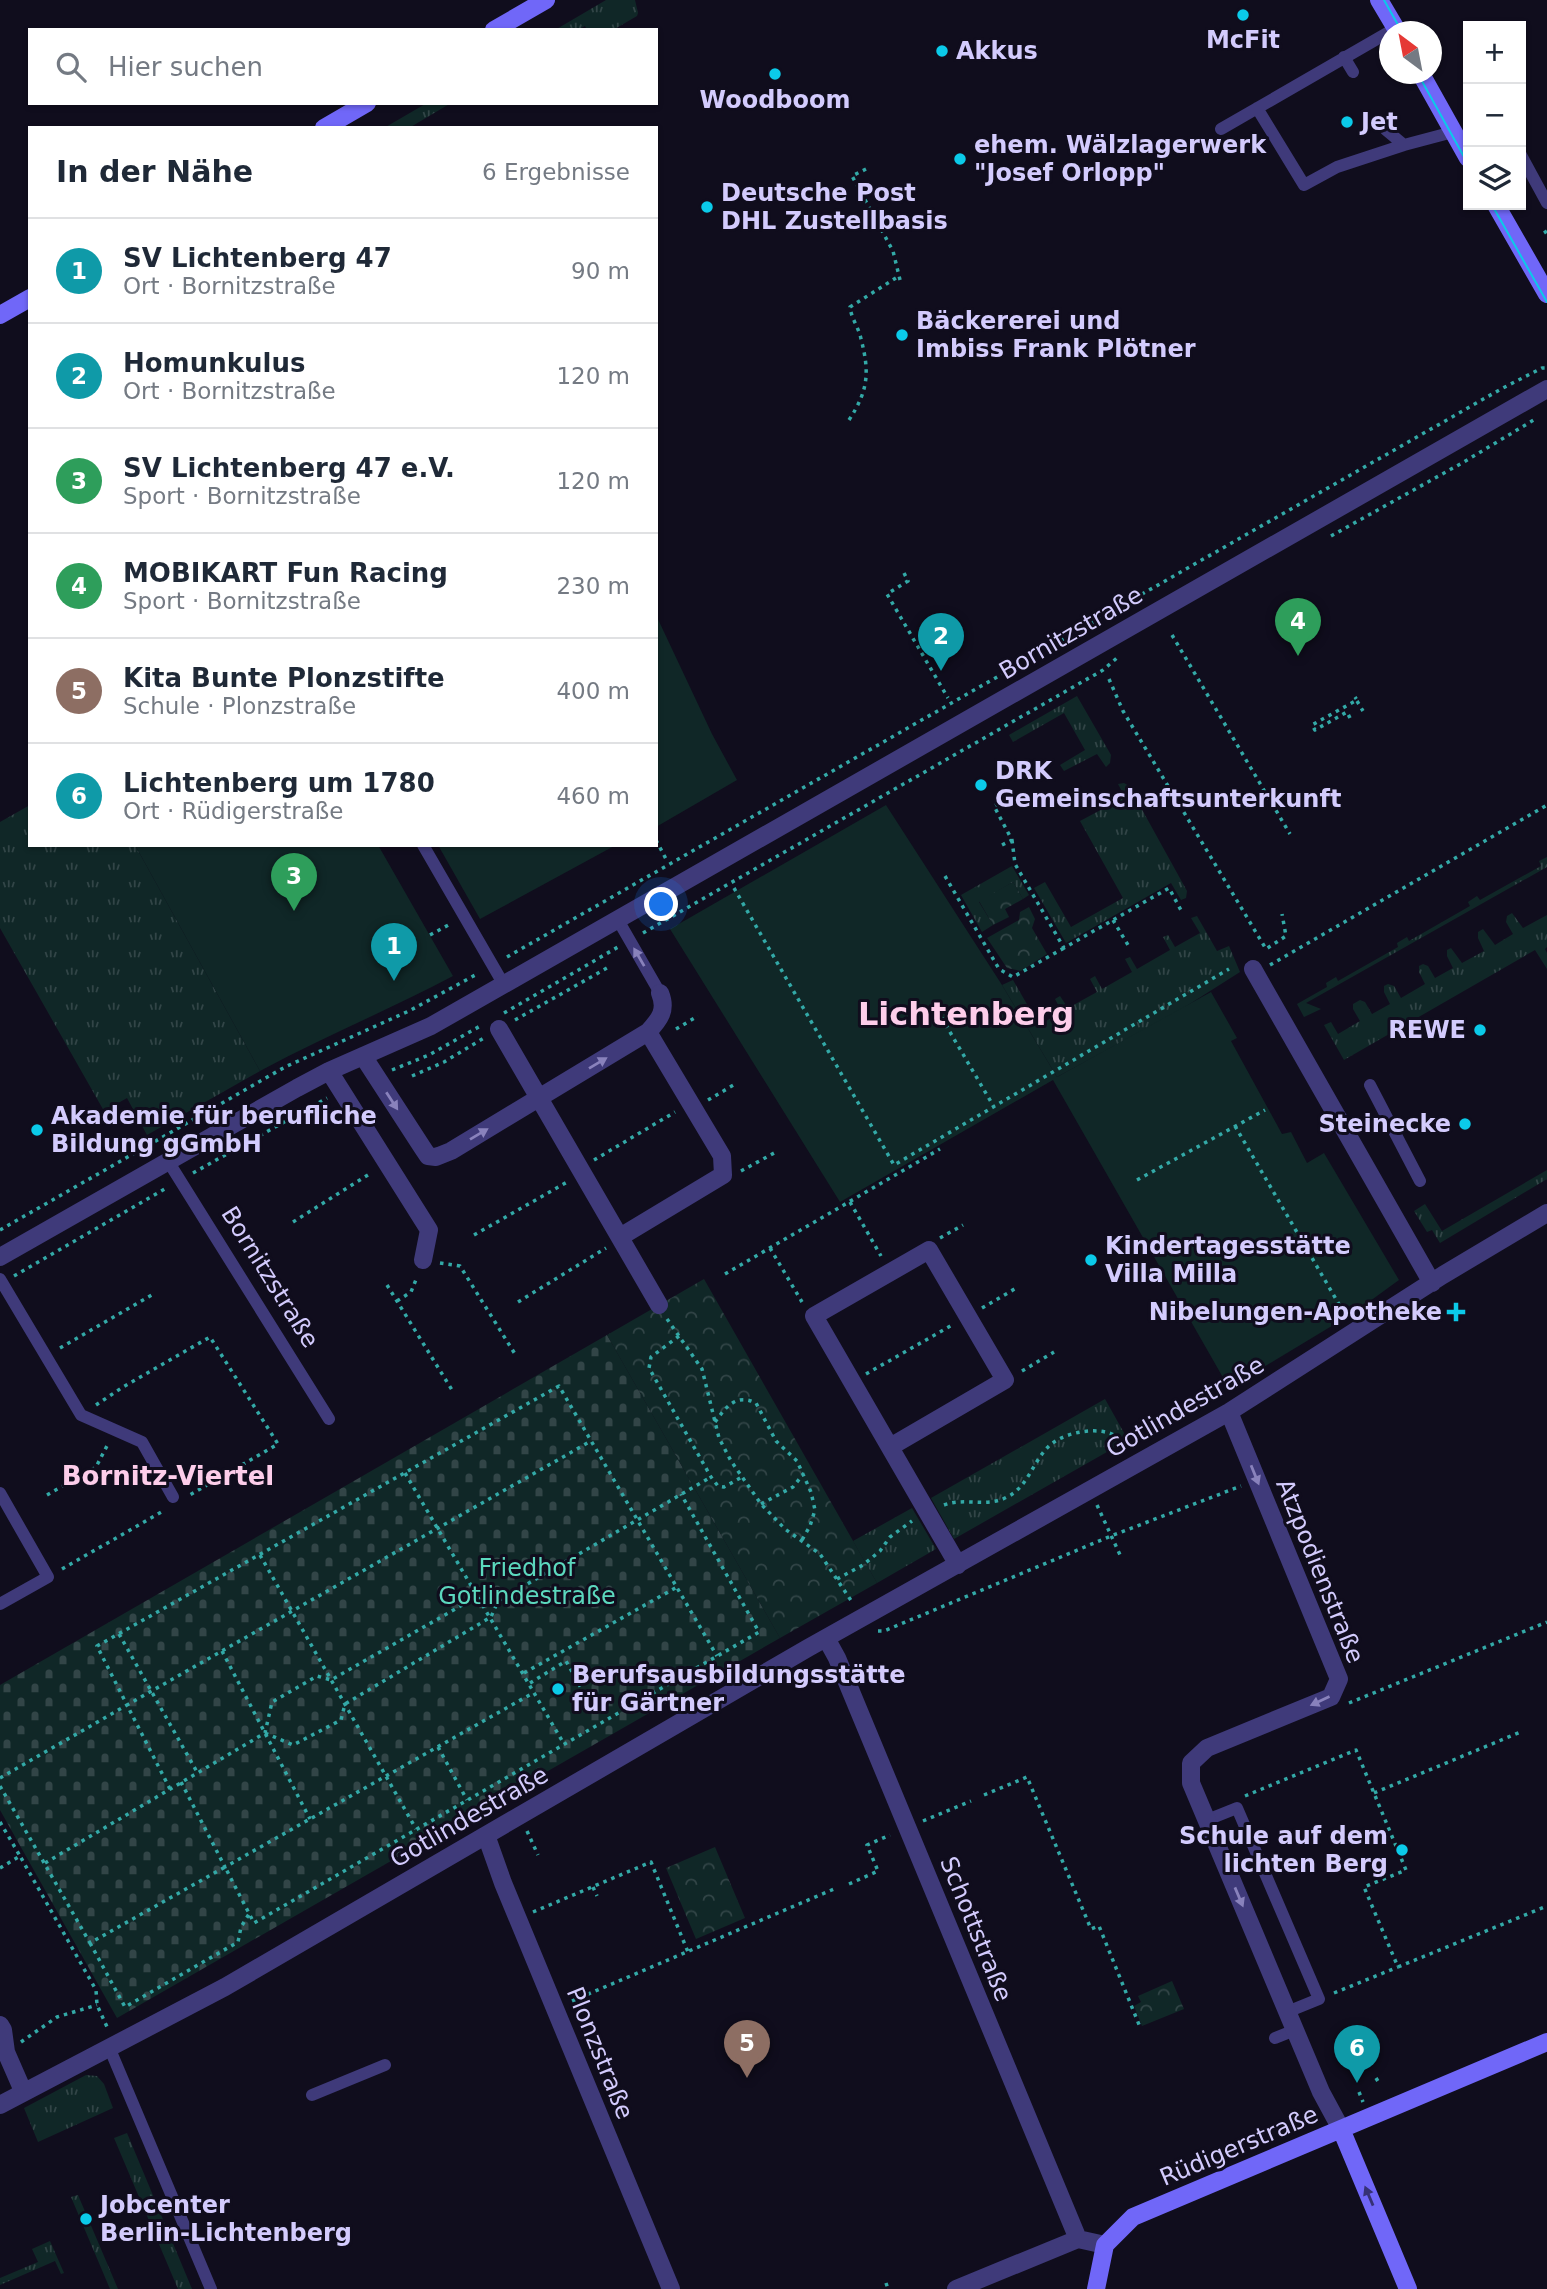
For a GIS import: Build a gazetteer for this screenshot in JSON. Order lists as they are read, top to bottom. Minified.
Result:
{"streets":{"street":["Bornitzstraße","Gotlindestraße","Atzpodienstraße","Schottstraße","Plonzstraße","Rüdigerstraße"]},"crossings":[["Gotlindestraße","Atzpodienstraße"],["Gotlindestraße","Schottstraße"],["Gotlindestraße","Plonzstraße"],["Atzpodienstraße","Rüdigerstraße"]],"districts":["Lichtenberg","Bornitz-Viertel"],"parks":["Friedhof Gotlindestraße"],"places":{"other":["McFit","Akkus","Woodboom","Jet","ehem. Wälzlagerwerk \"Josef Orlopp\"","Deutsche Post DHL Zustellbasis","Bäckererei und Imbiss Frank Plötner","DRK Gemeinschaftsunterkunft","REWE","Steinecke","Akademie für berufliche Bildung gGmbH","Kindertagesstätte Villa Milla","Berufsausbildungsstätte für Gärtner","Schule auf dem lichten Berg","Jobcenter Berlin-Lichtenberg"],"health":["Nibelungen-Apotheke"]},"north":"top left","page":{"map_buttons":["+","−"],"search":"Hier suchen","heading":["In der Nähe","6 Ergebnisse"],"list":[{"mark":"1","name":"SV Lichtenberg 47","note":"Ort · Bornitzstraße","value":"90 m"},{"mark":"2","name":"Homunkulus","note":"Ort · Bornitzstraße","value":"120 m"},{"mark":"3","name":"SV Lichtenberg 47 e.V.","note":"Sport · Bornitzstraße","value":"120 m"},{"mark":"4","name":"MOBIKART Fun Racing","note":"Sport · Bornitzstraße","value":"230 m"},{"mark":"5","name":"Kita Bunte Plonzstifte","note":"Schule · Plonzstraße","value":"400 m"},{"mark":"6","name":"Lichtenberg um 1780","note":"Ort · Rüdigerstraße","value":"460 m"}],"pins":["4","2","3","1","5","6"]}}
